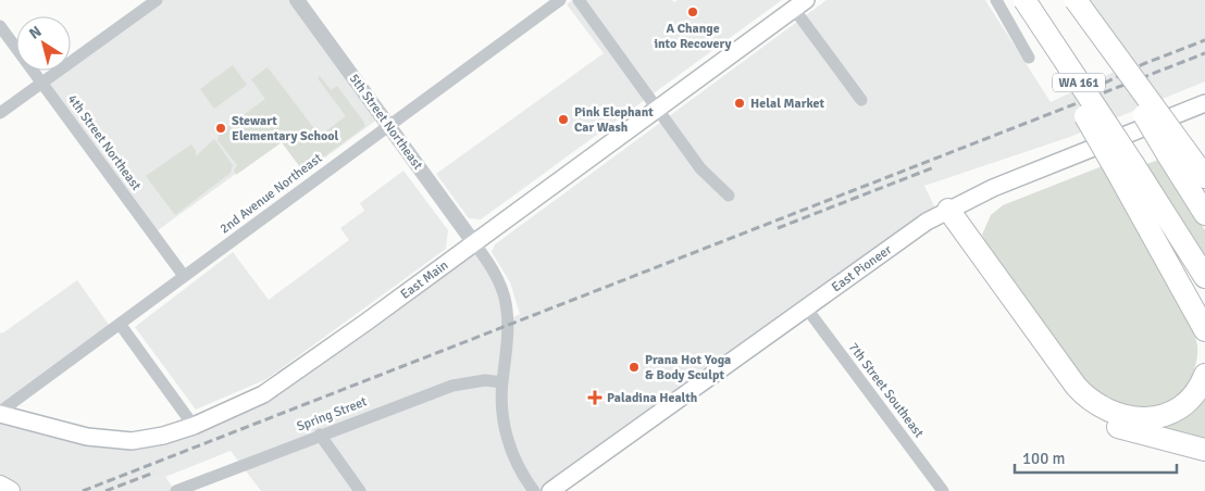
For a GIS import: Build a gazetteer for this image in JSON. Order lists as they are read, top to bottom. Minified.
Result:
{"streets":{"highway":["WA 161"],"main road":["East Pioneer","East Main"],"street":["5th Street Northeast","4th Street Northeast","2nd Avenue Northeast","7th Street Southeast","Spring Street"]},"crossings":[["5th Street Northeast","2nd Avenue Northeast"],["5th Street Northeast","East Main"],["4th Street Northeast","2nd Avenue Northeast"],["2nd Avenue Northeast","East Main"],["East Pioneer","7th Street Southeast"]],"places":{"other":["A Change into Recovery","Helal Market","Pink Elephant Car Wash","Stewart Elementary School","Prana Hot Yoga & Body Sculpt"],"health":["Paladina Health"]},"scale_bar":"100 m","north":"top left"}
